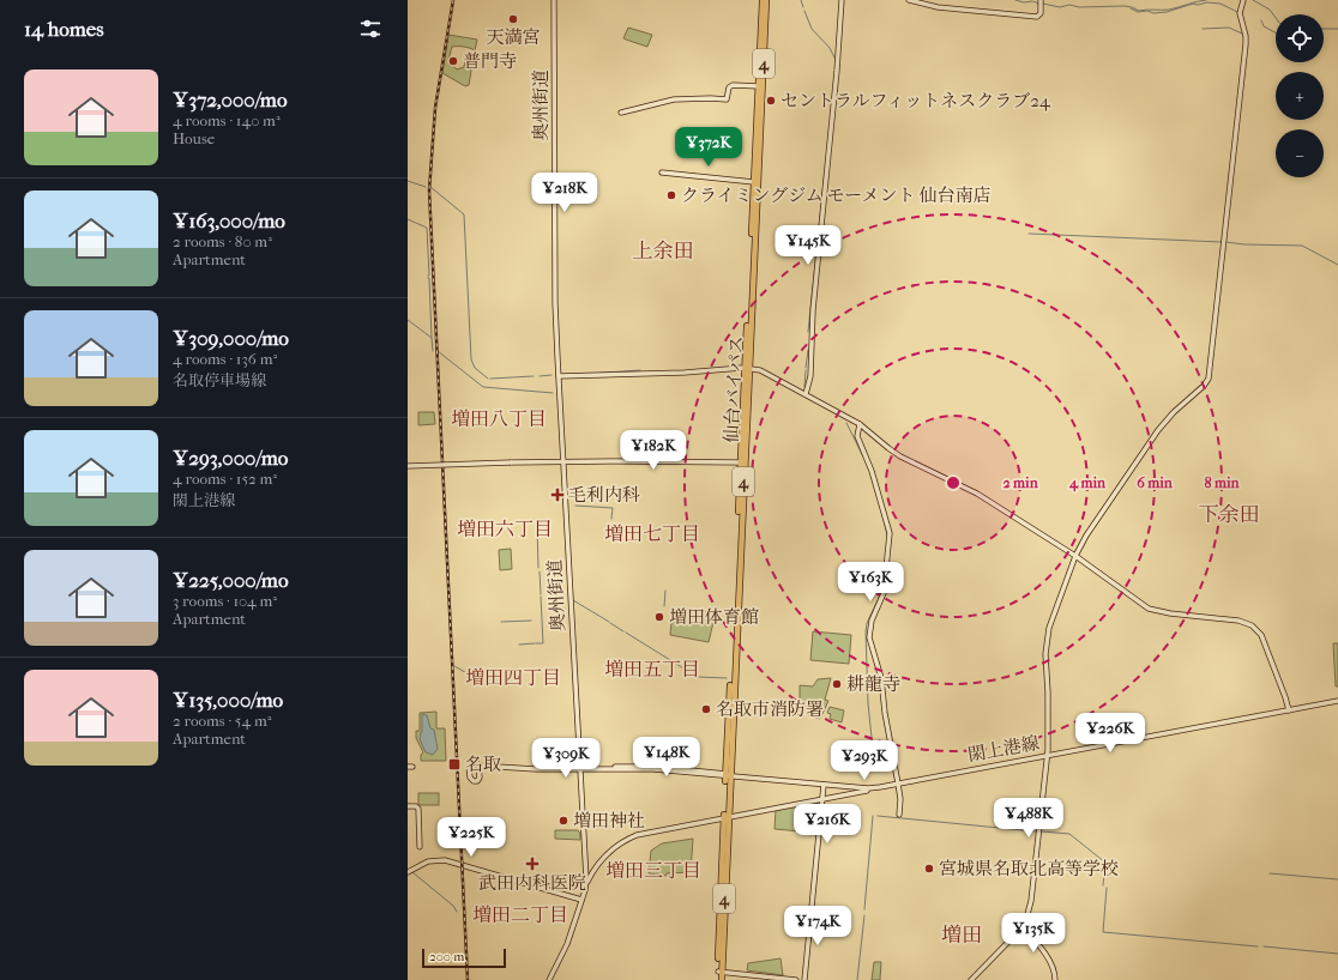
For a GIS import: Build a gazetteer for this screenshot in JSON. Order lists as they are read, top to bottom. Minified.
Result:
{"streets":{"highway":["4","仙台バイパス"],"street":["奥州街道","閖上港線"]},"crossings":[["奥州街道","閖上港線"],["仙台バイパス","閖上港線"]],"districts":["上余田","増田八丁目","下余田","増田六丁目","増田七丁目","増田五丁目","増田四丁目","増田三丁目","増田二丁目","増田"],"places":{"other":["天満宮","普門寺","セントラルフィットネスクラブ24","クライミングジム モーメント 仙台南店","増田体育館","耕龍寺","名取市消防署","増田神社","宮城県名取北高等学校"],"health":["毛利内科","武田内科医院"],"transit":["名取"]},"scale_bar":"200 m","page":{"heading":"14 homes","map_buttons":["+","−"],"list":[{"name":"¥372,000/mo","note":"4 rooms · 140 m² · House"},{"name":"¥163,000/mo","note":"2 rooms · 80 m² · Apartment"},{"name":"¥309,000/mo","note":"4 rooms · 136 m² · 名取停車場線"},{"name":"¥293,000/mo","note":"4 rooms · 152 m² · 閖上港線"},{"name":"¥225,000/mo","note":"3 rooms · 104 m² · Apartment"},{"name":"¥135,000/mo","note":"2 rooms · 54 m² · Apartment"}],"price":["¥372K","¥218K","¥145K","¥182K","¥163K","¥226K","¥148K","¥309K","¥293K","¥488K","¥216K","¥225K","¥174K","¥135K"],"scale":"200 m"},"rings":["2 min","4 min","6 min","8 min"]}
